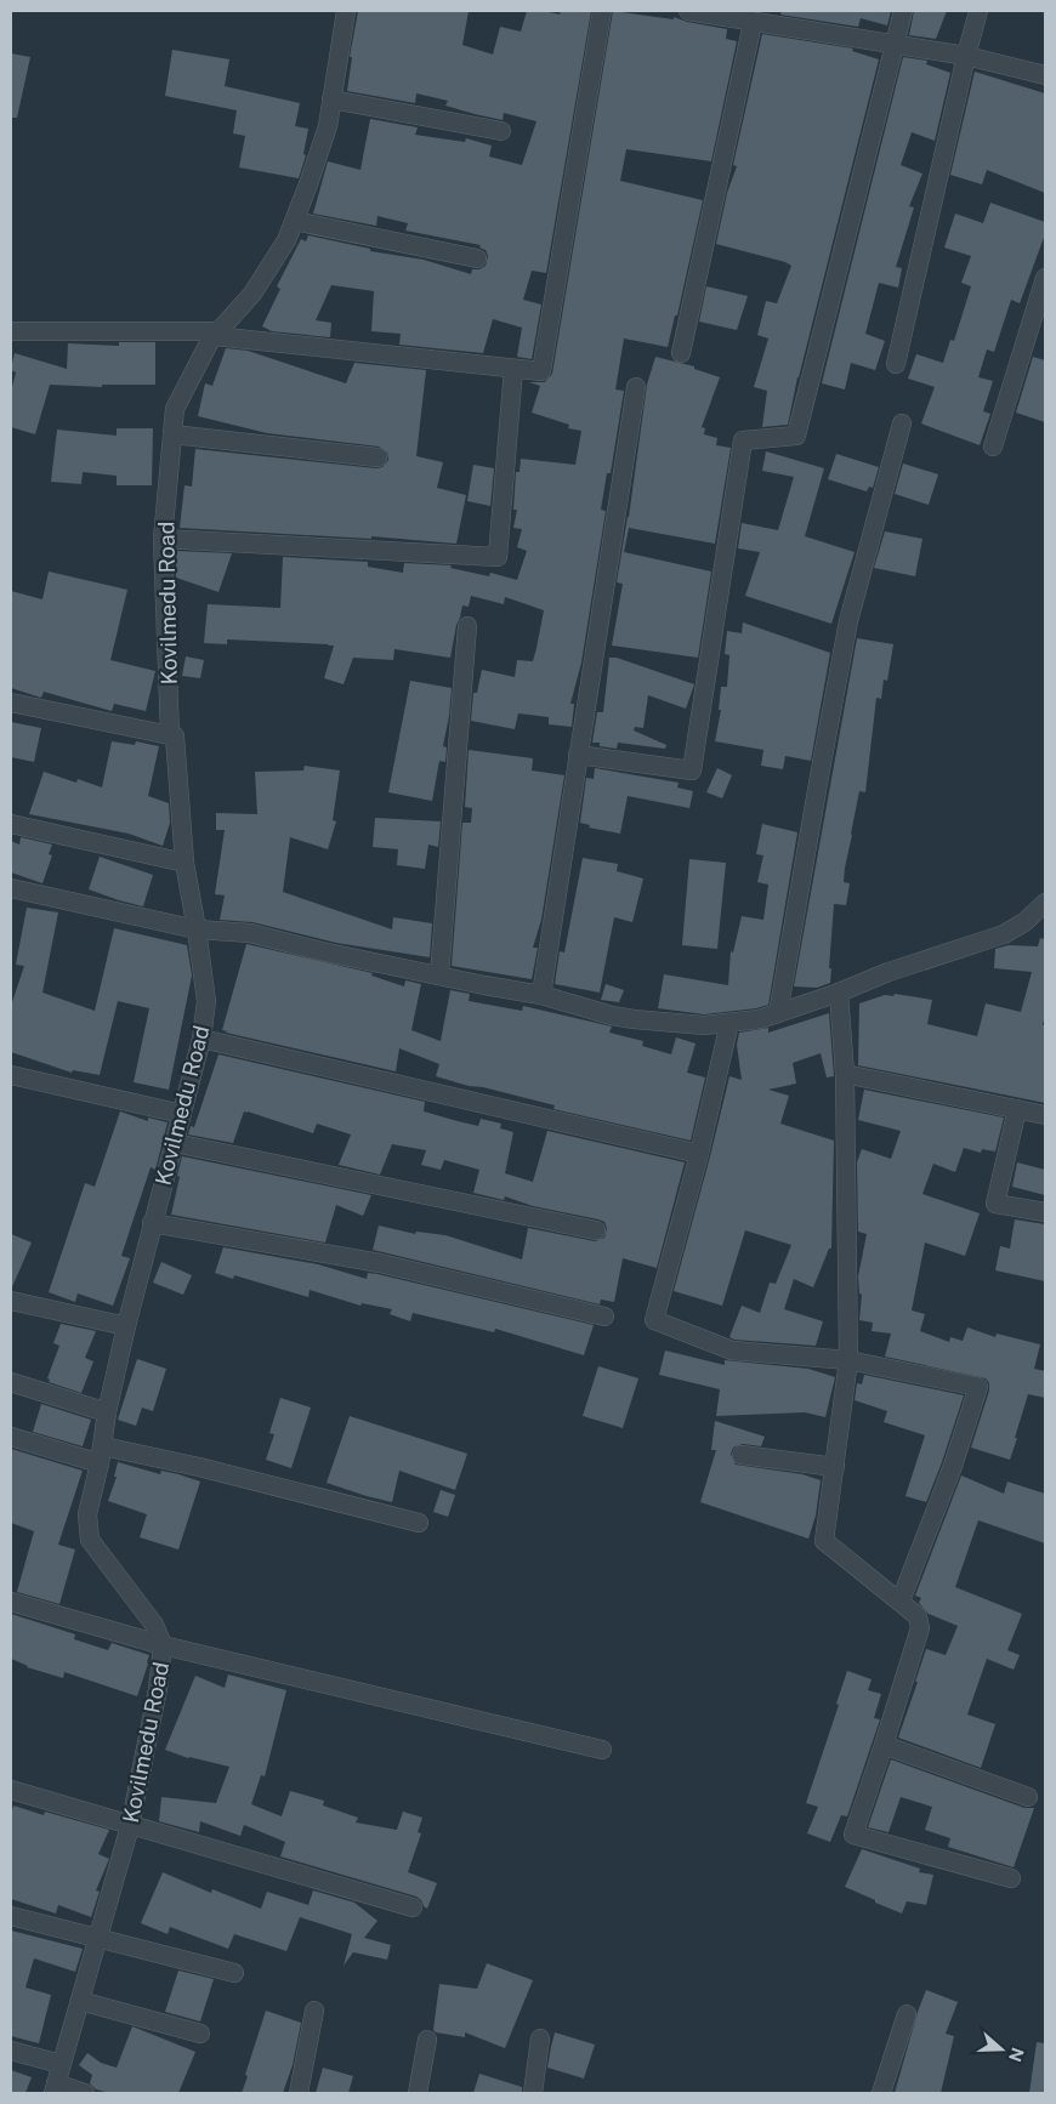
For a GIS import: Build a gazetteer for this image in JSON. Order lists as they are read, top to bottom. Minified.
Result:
{"streets":{"street":["Kovilmedu Road"]},"north":"right"}
